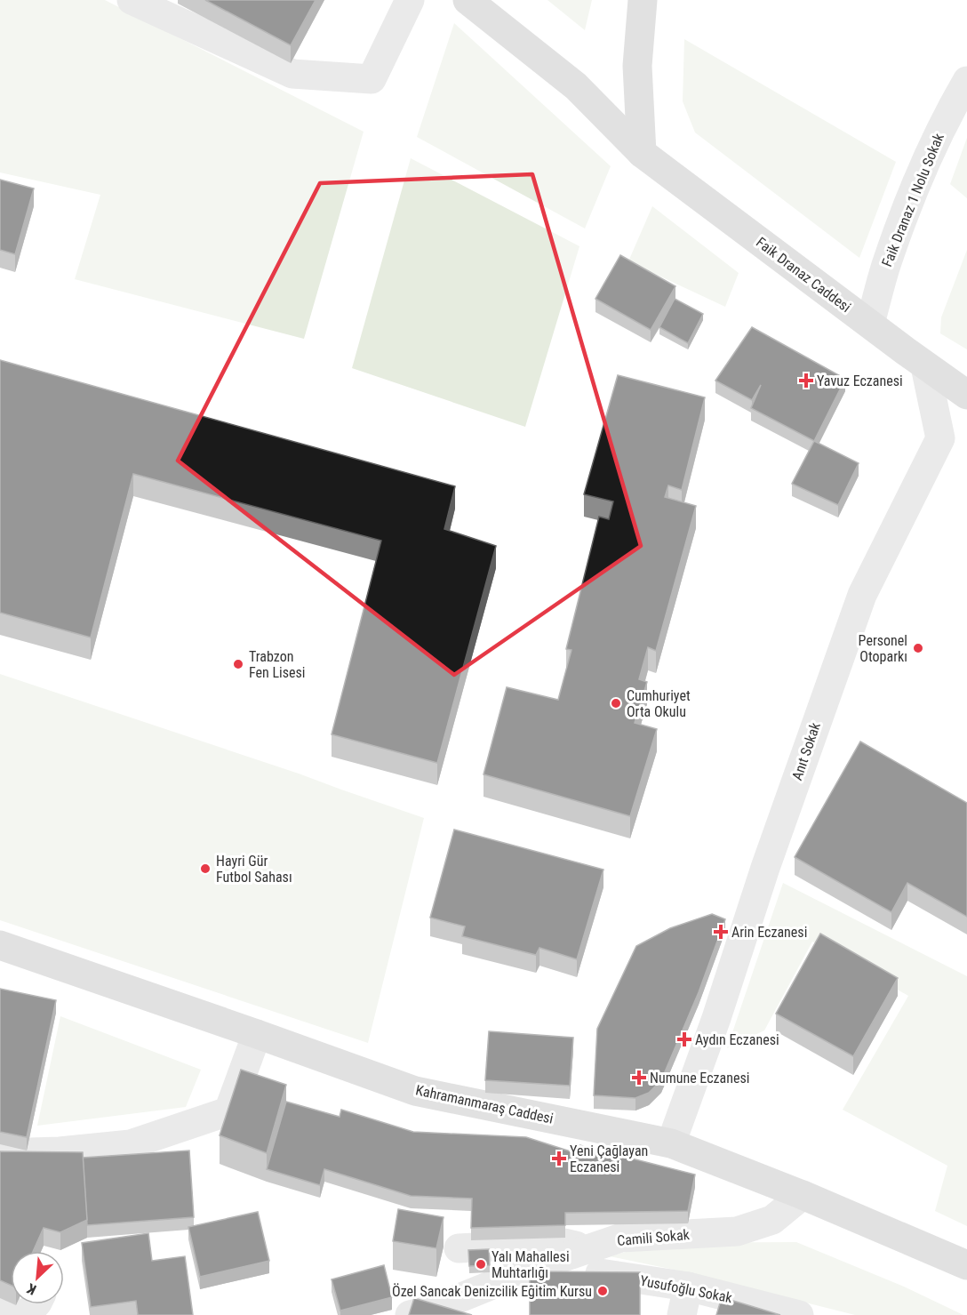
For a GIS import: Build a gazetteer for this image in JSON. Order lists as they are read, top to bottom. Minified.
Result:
{"streets":{"street":["Faik Dranaz 1 Nolu Sokak","Faik Dranaz Caddesi","Anıt Sokak","Kahramanmaraş Caddesi","Camili Sokak","Yusufoğlu Sokak"]},"crossings":[["Faik Dranaz 1 Nolu Sokak","Faik Dranaz Caddesi"],["Faik Dranaz Caddesi","Anıt Sokak"],["Anıt Sokak","Kahramanmaraş Caddesi"],["Kahramanmaraş Caddesi","Camili Sokak"],["Camili Sokak","Yusufoğlu Sokak"]],"places":{"health":["Yavuz Eczanesi","Arin Eczanesi","Aydın Eczanesi","Numune Eczanesi","Yeni Çağlayan Eczanesi"],"other":["Personel Otoparkı","Trabzon Fen Lisesi","Cumhuriyet Orta Okulu","Hayri Gür Futbol Sahası","Yalı Mahallesi Muhtarlığı","Özel Sancak Denizcilik Eğitim Kursu"]},"north":"bottom left"}
